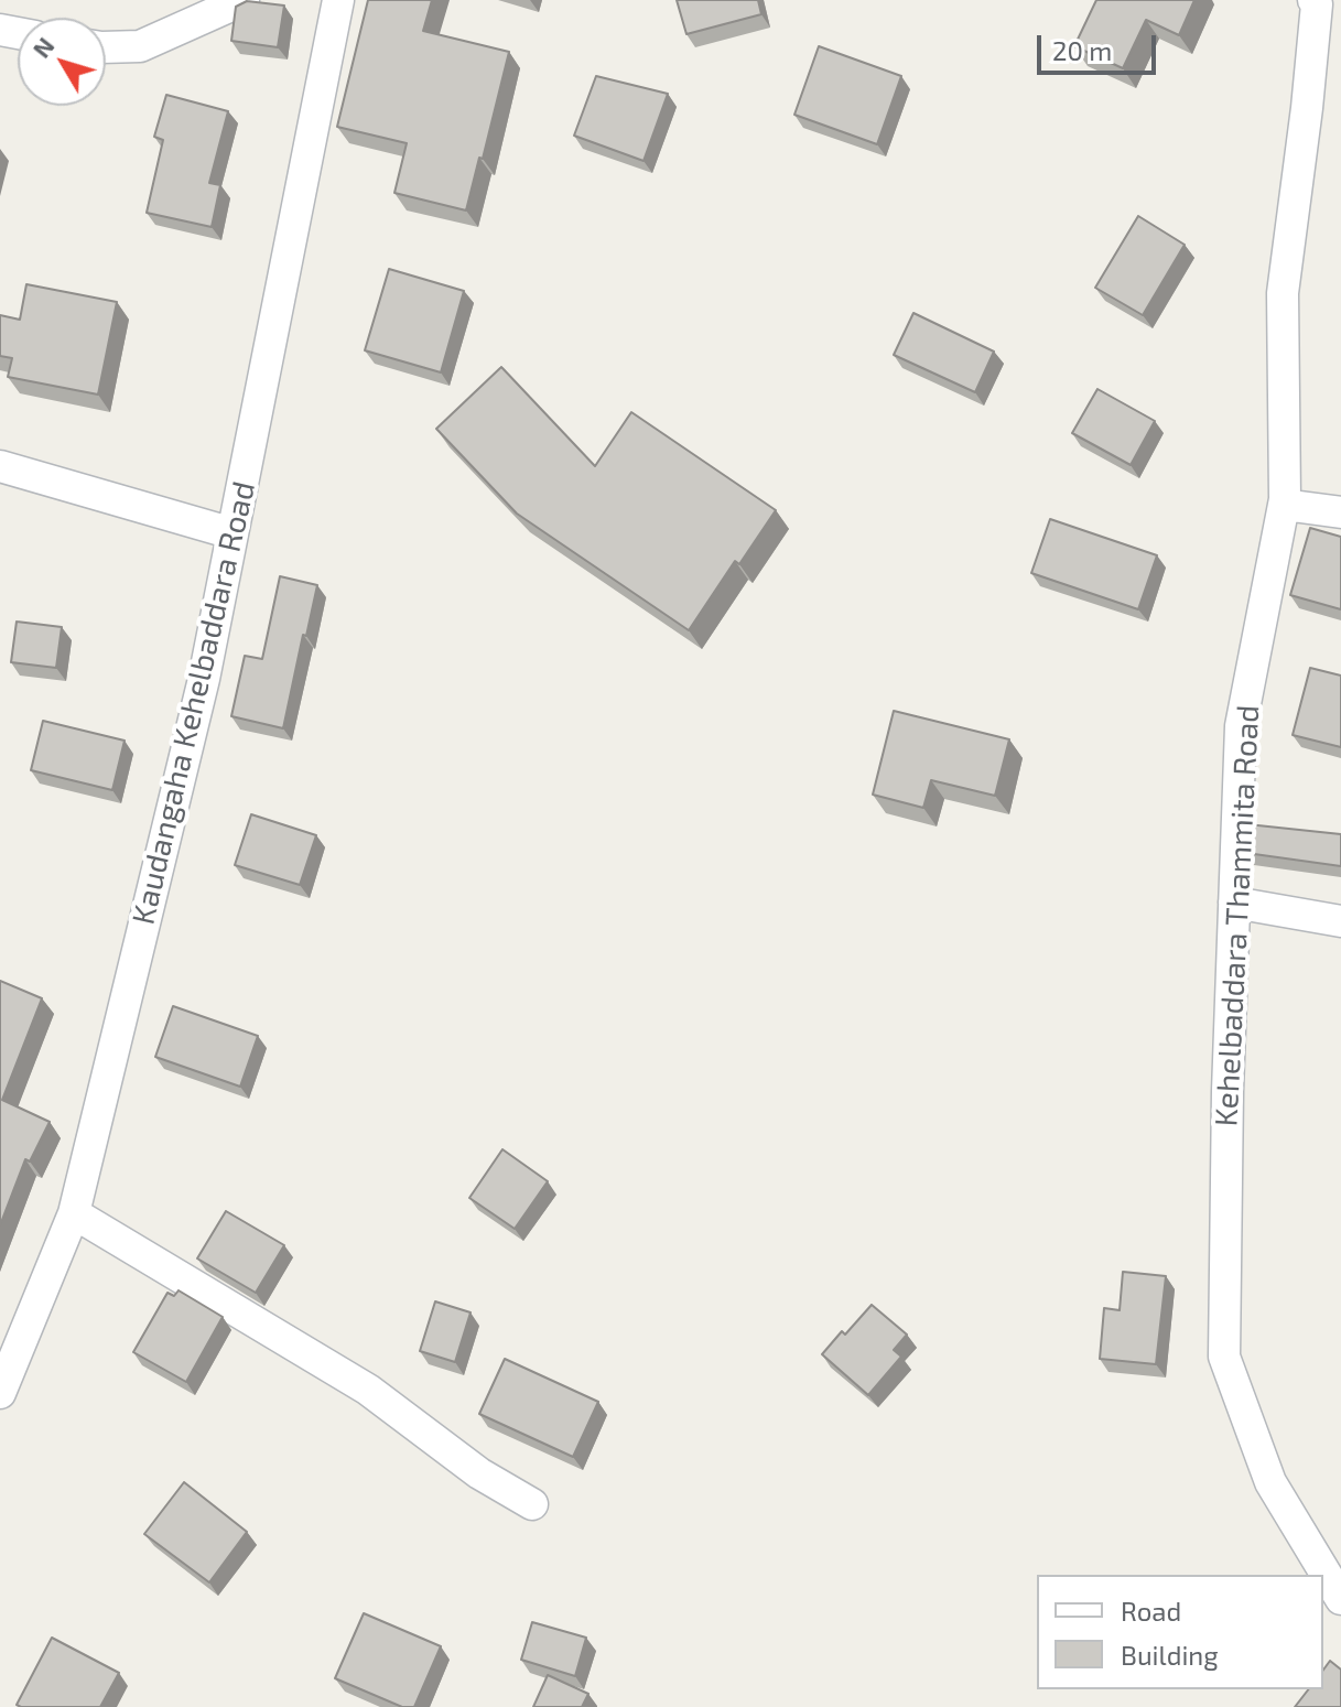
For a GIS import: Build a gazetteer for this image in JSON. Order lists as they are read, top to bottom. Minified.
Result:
{"streets":{"street":["Kaudangaha Kehelbaddara Road","Kehelbaddara Thammita Road"]},"legend":["Road","Building"],"scale_bar":"20 m","north":"top left"}
